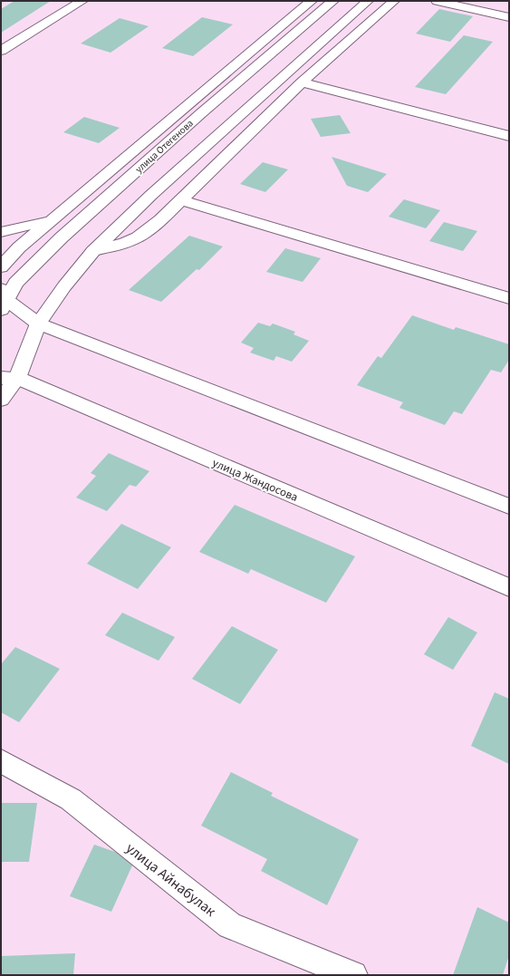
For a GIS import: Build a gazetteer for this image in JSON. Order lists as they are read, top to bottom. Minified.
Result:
{"streets":{"street":["улица Отегенова","улица Жандосова","улица Айнабулак"]}}
